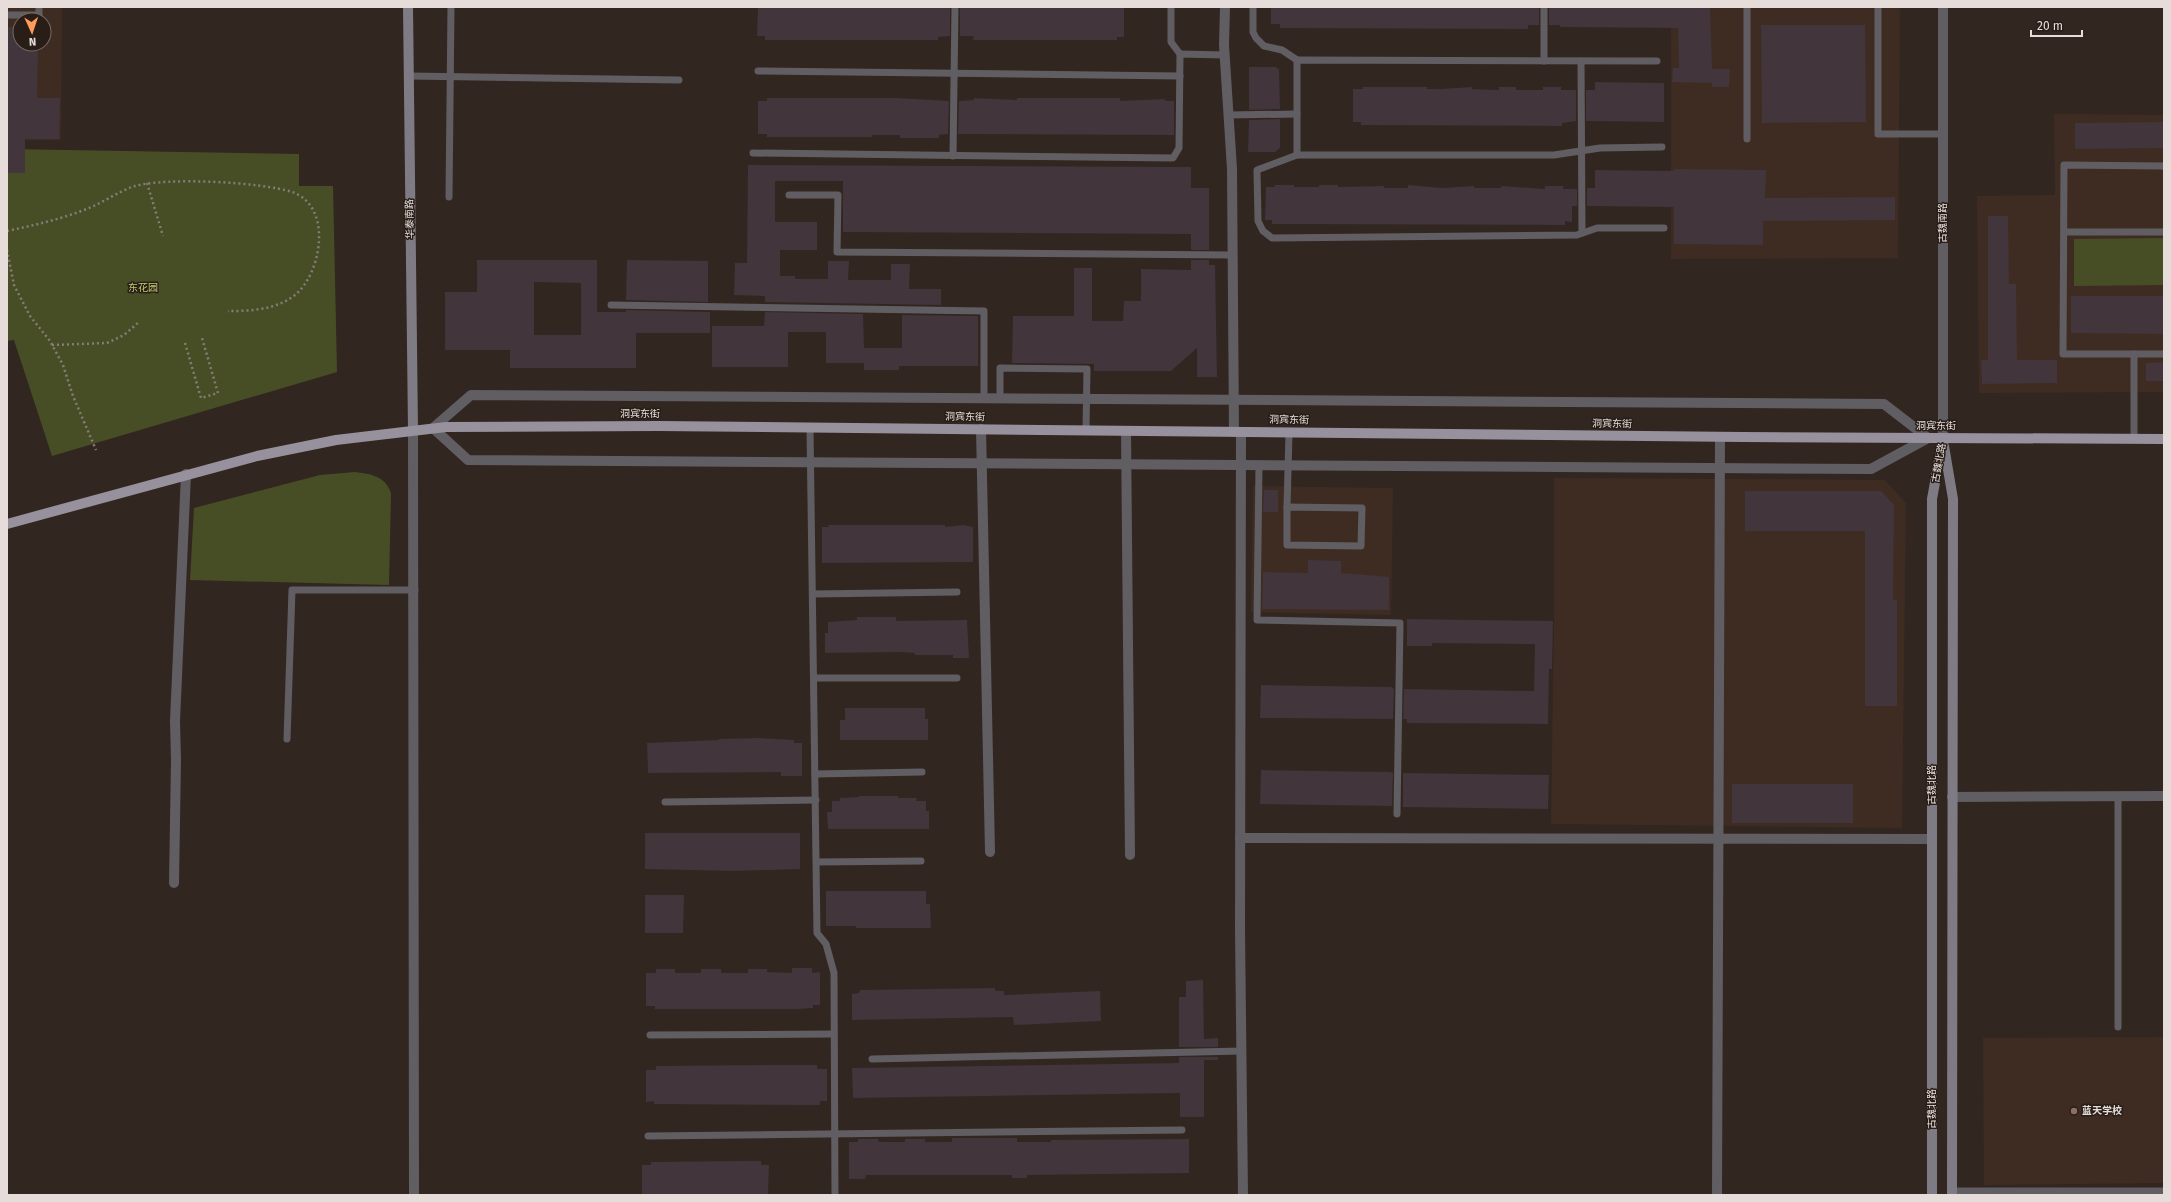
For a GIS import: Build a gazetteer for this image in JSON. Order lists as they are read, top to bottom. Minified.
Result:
{"streets":{"main road":["华泰南路","洞宾东街","古魏北路"],"street":["古魏南路"]},"crossings":[["华泰南路","洞宾东街"],["古魏南路","洞宾东街"],["古魏南路","古魏北路"],["洞宾东街","古魏北路"]],"parks":["东花园"],"places":["蓝天学校"],"scale_bar":"20 m","north":"bottom"}
